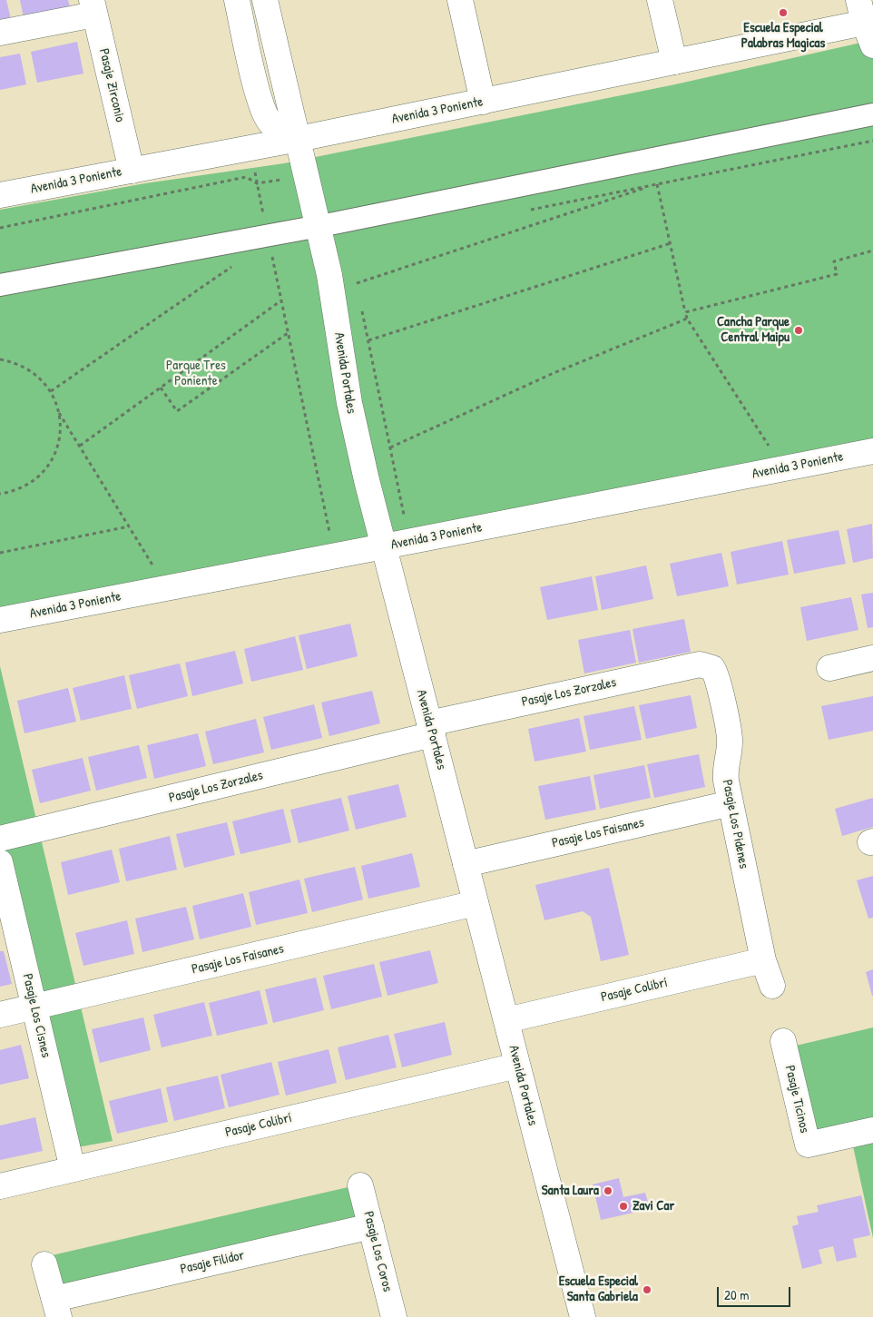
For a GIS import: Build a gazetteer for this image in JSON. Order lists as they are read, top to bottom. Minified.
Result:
{"streets":{"street":["Pasaje Zirconio","Avenida 3 Poniente","Avenida Portales","Pasaje Los Zorzales","Pasaje Los Pidenes","Pasaje Los Faisanes","Pasaje Colibrí","Pasaje Los Cisnes","Pasaje Ticinos","Pasaje Los Coros","Pasaje Filidor"]},"crossings":[["Pasaje Zirconio","Avenida 3 Poniente"],["Avenida 3 Poniente","Avenida Portales"],["Avenida Portales","Pasaje Los Zorzales"],["Avenida Portales","Pasaje Los Faisanes"],["Avenida Portales","Pasaje Colibrí"],["Pasaje Los Zorzales","Pasaje Los Pidenes"],["Pasaje Los Pidenes","Pasaje Los Faisanes"],["Pasaje Los Pidenes","Pasaje Colibrí"],["Pasaje Los Faisanes","Pasaje Los Cisnes"],["Pasaje Colibrí","Pasaje Los Cisnes"],["Pasaje Los Coros","Pasaje Filidor"]],"parks":["Parque Tres Poniente"],"places":["Escuela Especial Palabras Magicas","Cancha Parque Central Maipu","Santa Laura","Zavi Car","Escuela Especial Santa Gabriela"],"scale_bar":"20 m"}
